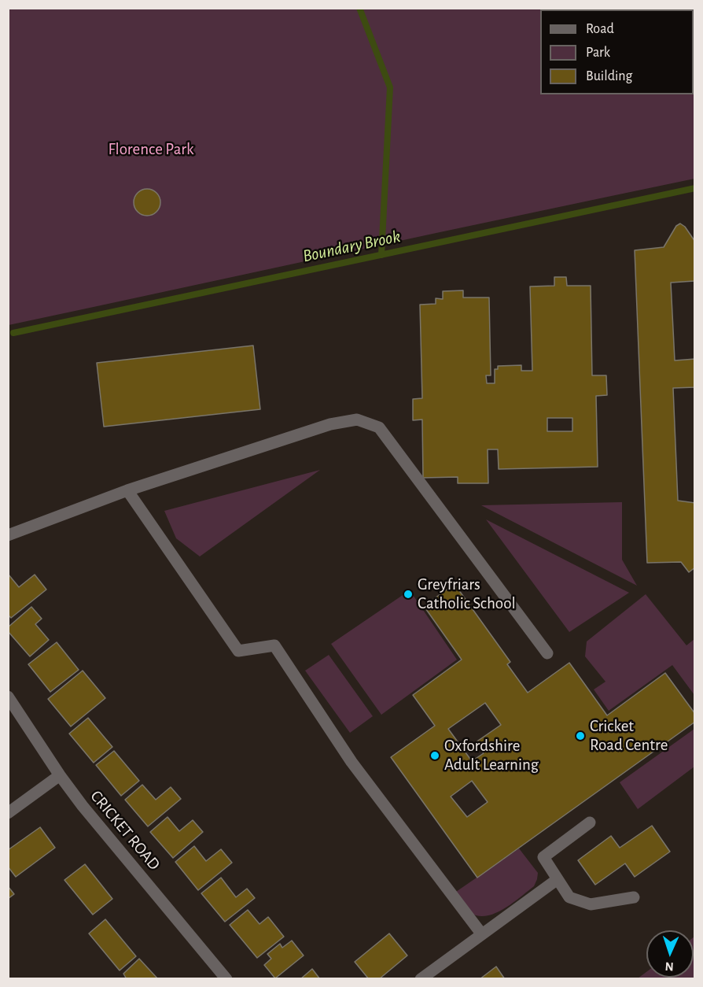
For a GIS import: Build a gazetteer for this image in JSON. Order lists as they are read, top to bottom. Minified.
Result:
{"streets":{"street":["CRICKET ROAD"]},"water":["Boundary Brook"],"parks":["Florence Park"],"places":["Greyfriars Catholic School","Cricket Road Centre","Oxfordshire Adult Learning"],"legend":["Road","Park","Building"],"north":"bottom"}
